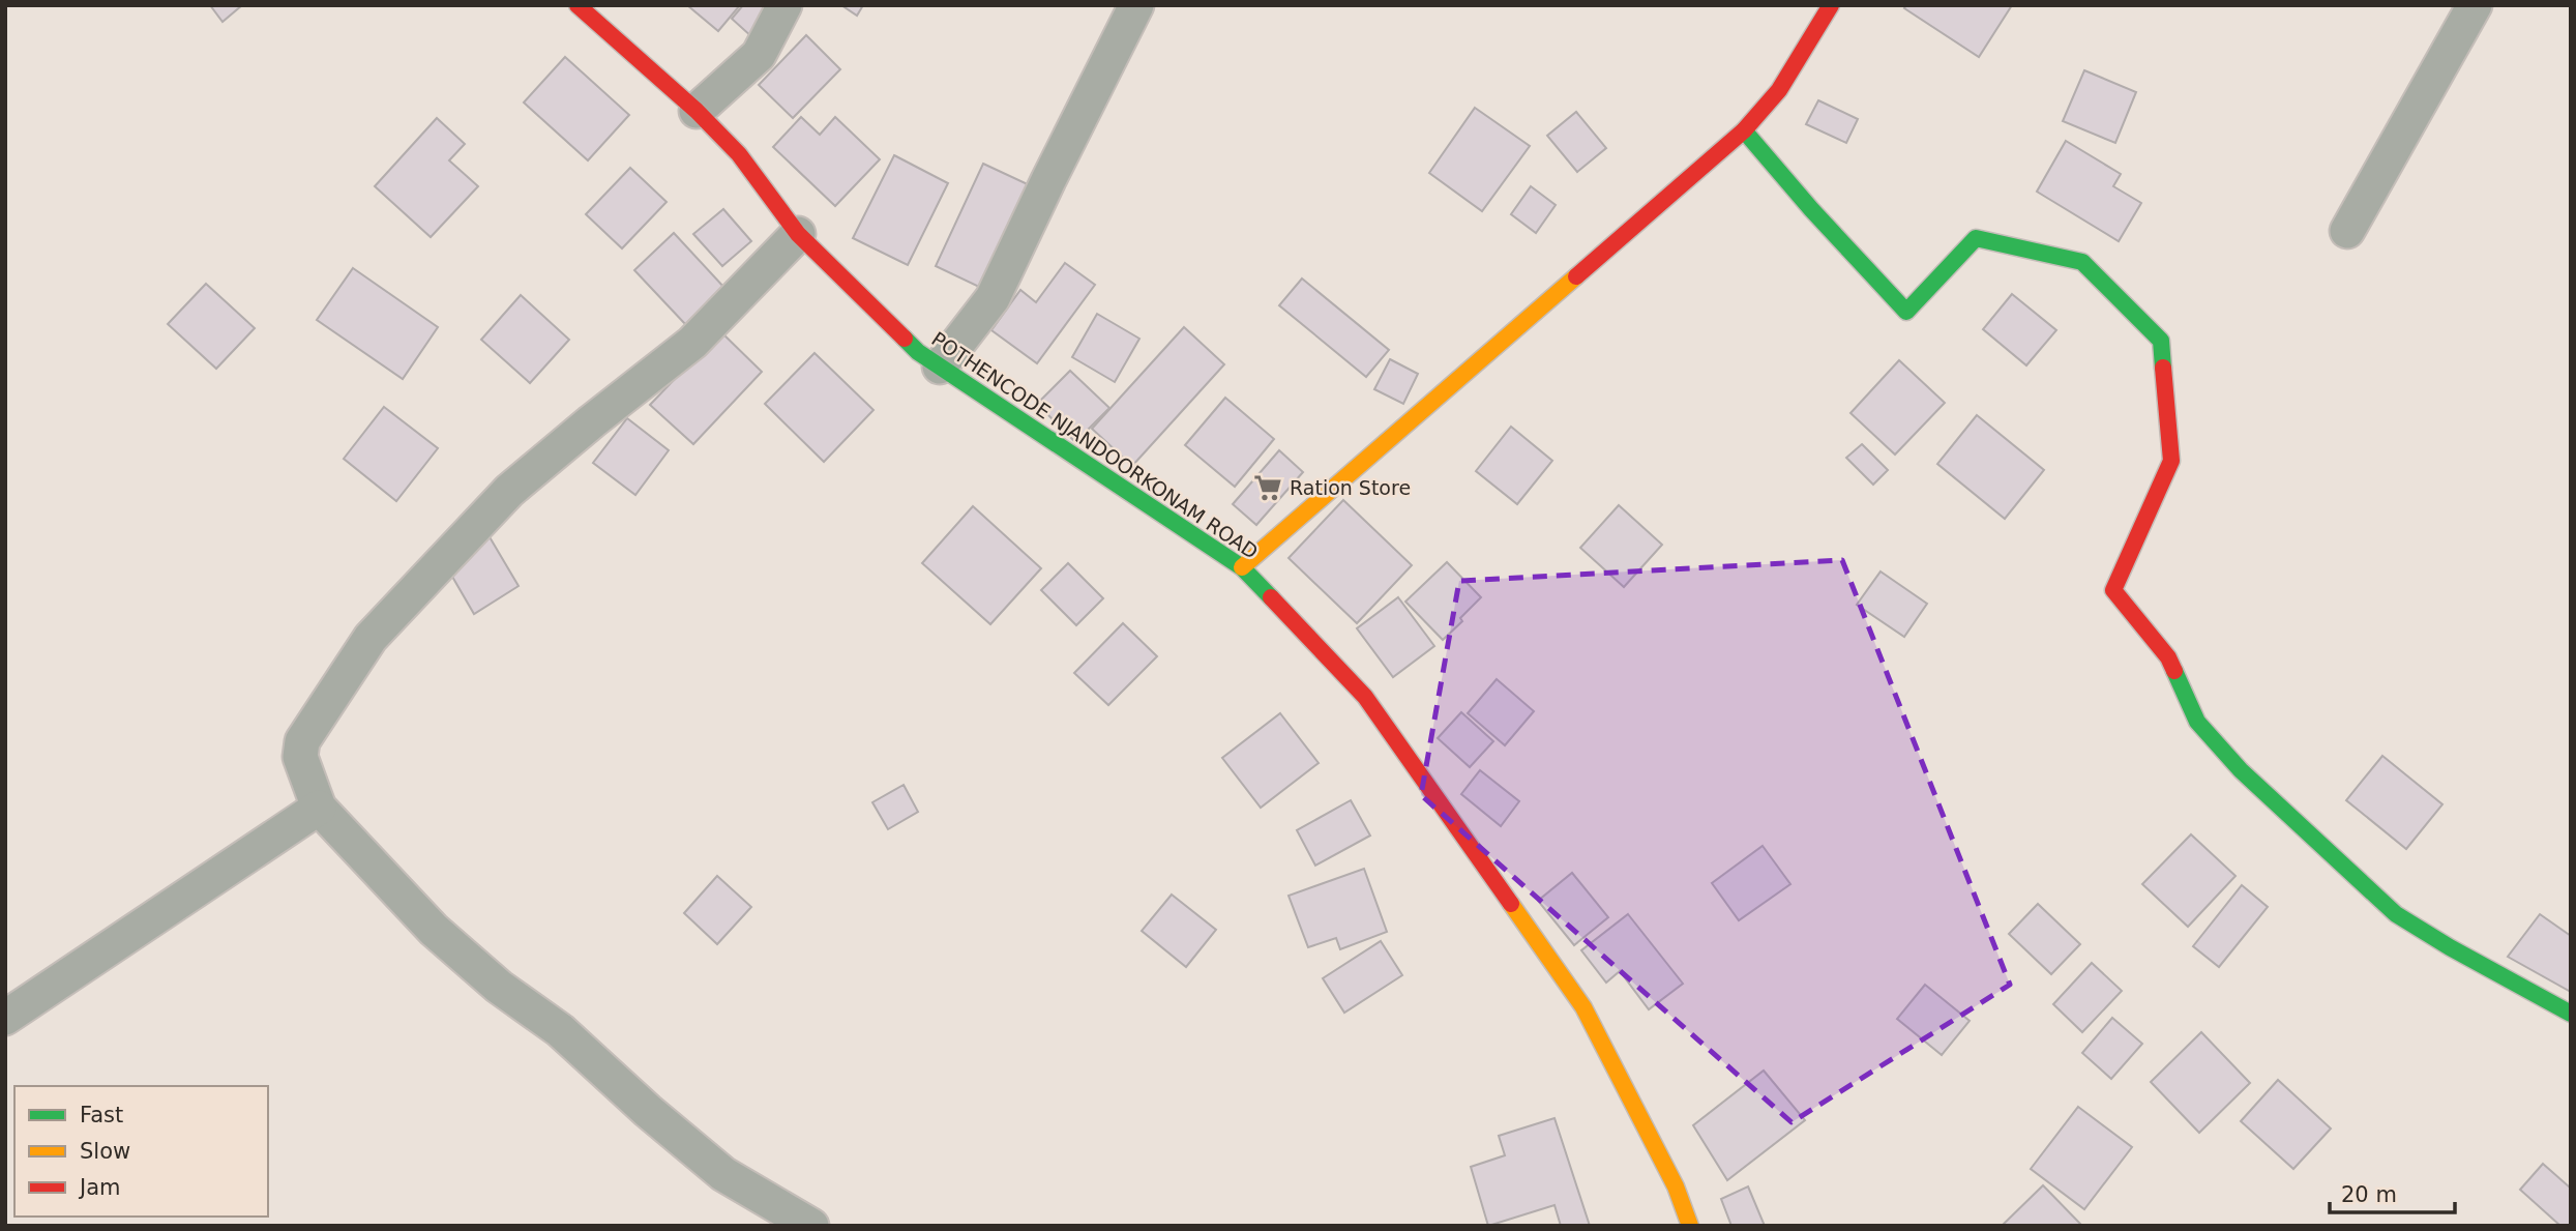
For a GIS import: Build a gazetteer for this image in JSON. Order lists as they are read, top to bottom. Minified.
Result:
{"streets":{"street":["POTHENCODE NJANDOORKONAM ROAD"]},"places":{"supermarket":["Ration Store"]},"legend":["Fast","Slow","Jam"],"scale_bar":"20 m"}
